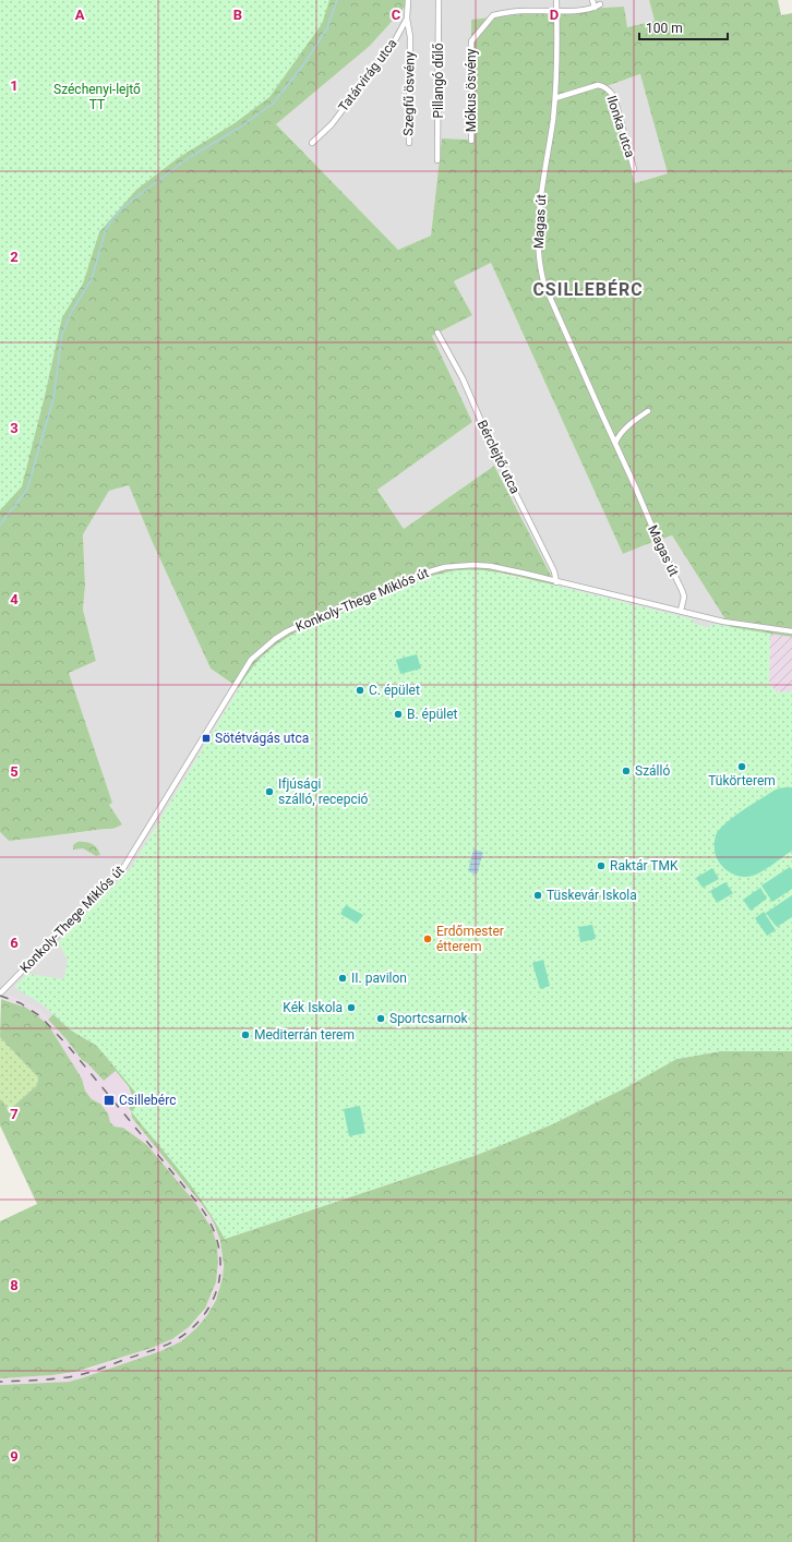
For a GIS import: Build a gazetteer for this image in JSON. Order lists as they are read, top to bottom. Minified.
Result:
{"streets":{"street":["Tatárvirág utca","Pillangó dűlő","Mókus ösvény","Szegfű ösvény","Ilonka utca","Magas út","Bérclejtő utca","Konkoly-Thege Miklós út"]},"crossings":[["Tatárvirág utca","Szegfű ösvény"],["Mókus ösvény","Magas út"],["Ilonka utca","Magas út"],["Magas út","Konkoly-Thege Miklós út"],["Bérclejtő utca","Konkoly-Thege Miklós út"]],"districts":["CSILLEBÉRC"],"parks":["Széchenyi-lejtő TT"],"places":{"other":["C. épület","B. épület","Tükörterem","Szálló","Ifjúsági szálló, recepció","Raktár TMK","Tüskevár Iskola","Erdőmester étterem","II. pavilon","Kék Iskola","Sportcsarnok","Mediterrán terem"],"transit":["Sötétvágás utca","Csillebérc"]},"scale_bar":"100 m","grid":{"columns":["A","B","C","D"],"rows":["1","2","3","4","5","6","7","8","9"]}}
